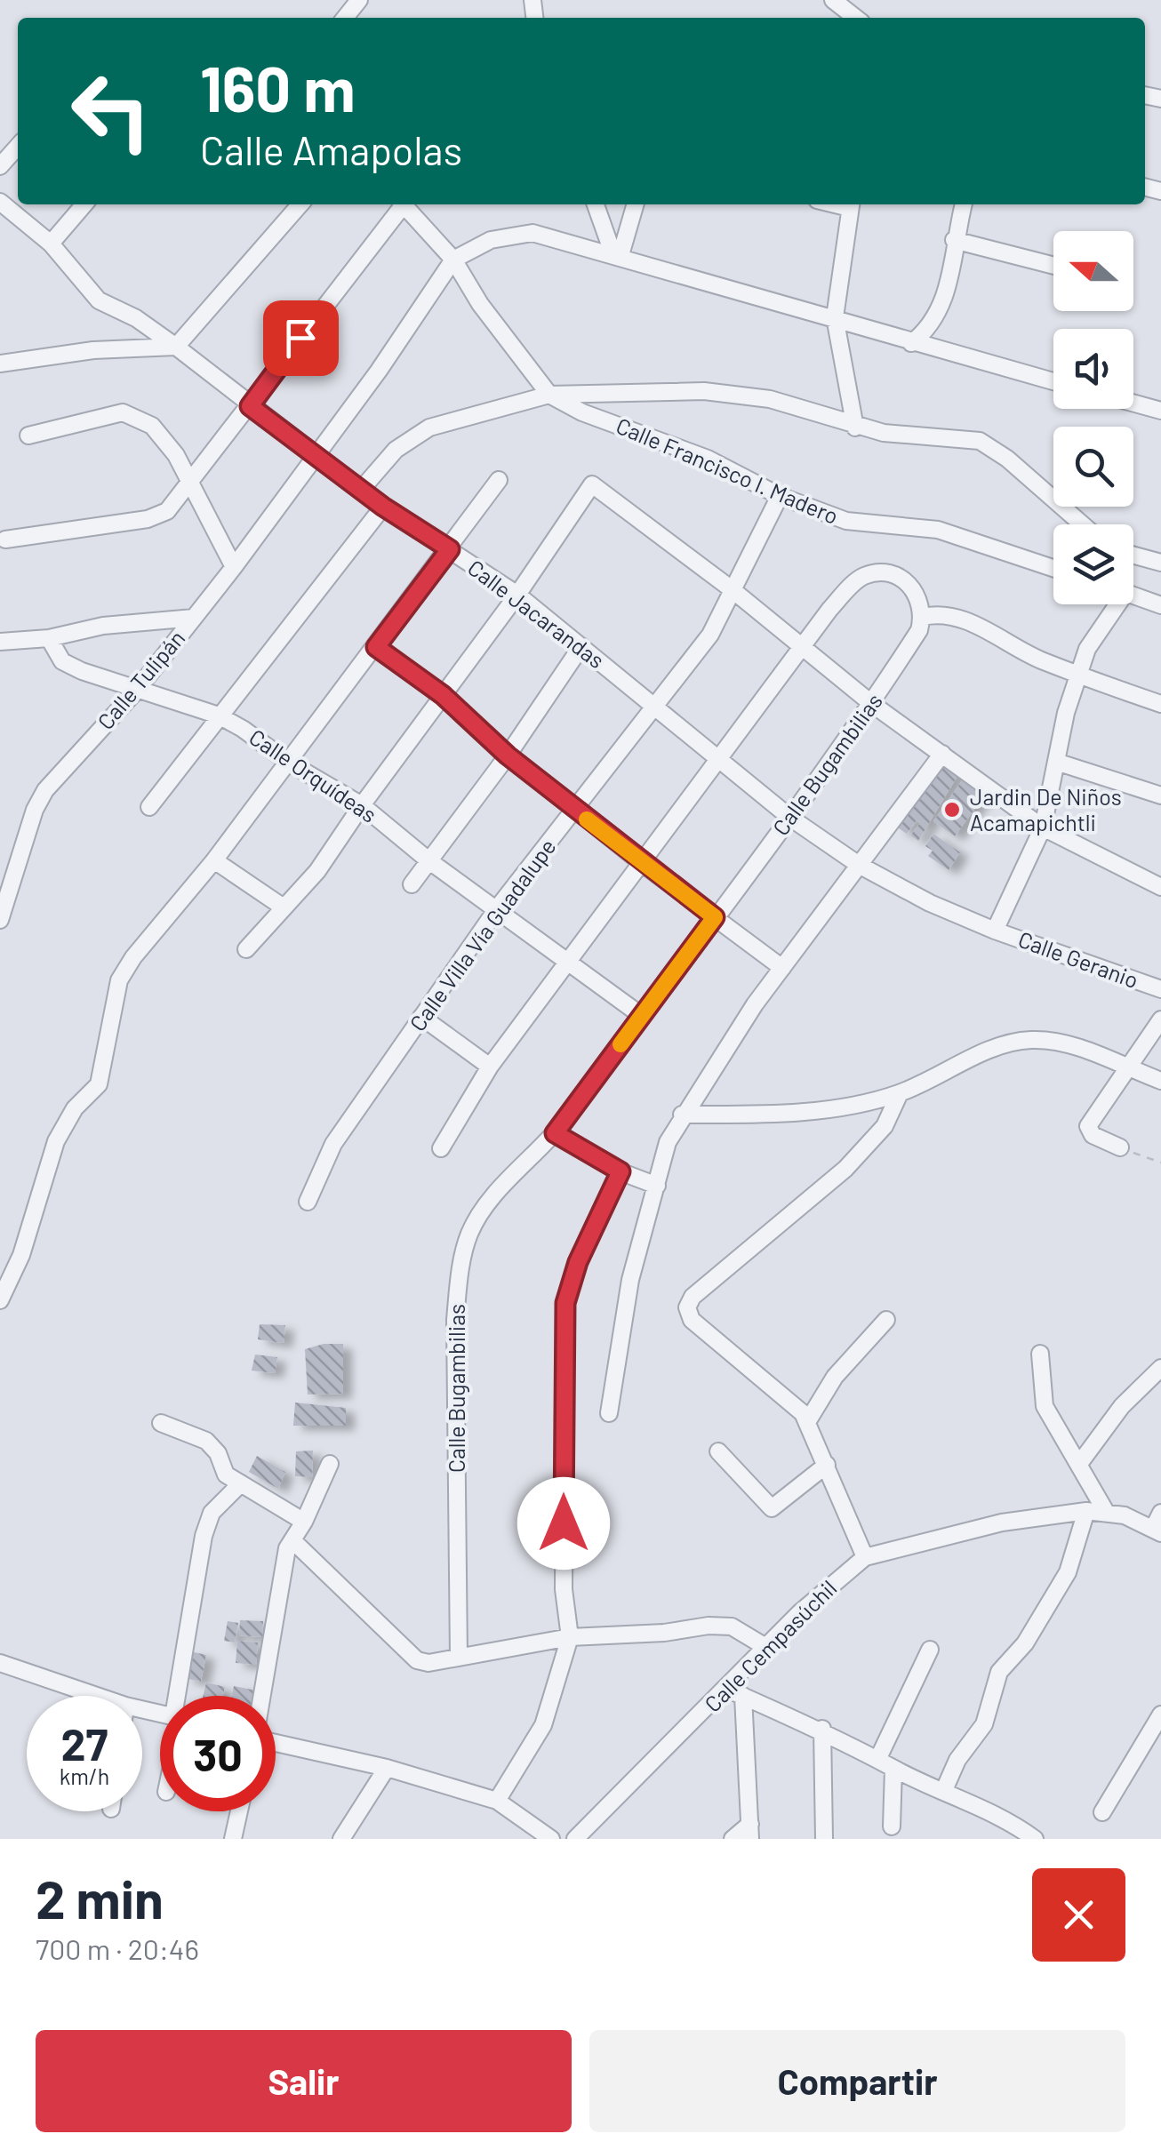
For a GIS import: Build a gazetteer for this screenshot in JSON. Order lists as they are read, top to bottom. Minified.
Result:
{"streets":{"street":["Calle Francisco I. Madero","Calle Jacarandas","Calle Tulipán","Calle Bugambilias","Calle Orquídeas","Calle Villa Vía Guadalupe","Calle Geranio","Calle Cempasúchil"]},"crossings":[["Calle Francisco I. Madero","Calle Tulipán"],["Calle Francisco I. Madero","Calle Villa Vía Guadalupe"],["Calle Jacarandas","Calle Tulipán"],["Calle Jacarandas","Calle Bugambilias"],["Calle Jacarandas","Calle Villa Vía Guadalupe"],["Calle Jacarandas","Calle Geranio"],["Calle Tulipán","Calle Orquídeas"],["Calle Bugambilias","Calle Orquídeas"],["Calle Orquídeas","Calle Villa Vía Guadalupe"]],"places":["Jardin De Niños Acamapichtli"],"north":"left","page":{"turn":["160 m","Calle Amapolas"],"speed":"27 km/h","limit":"30","heading":["2 min","700 m · 20:46"],"buttons":["Salir","Compartir"]}}
